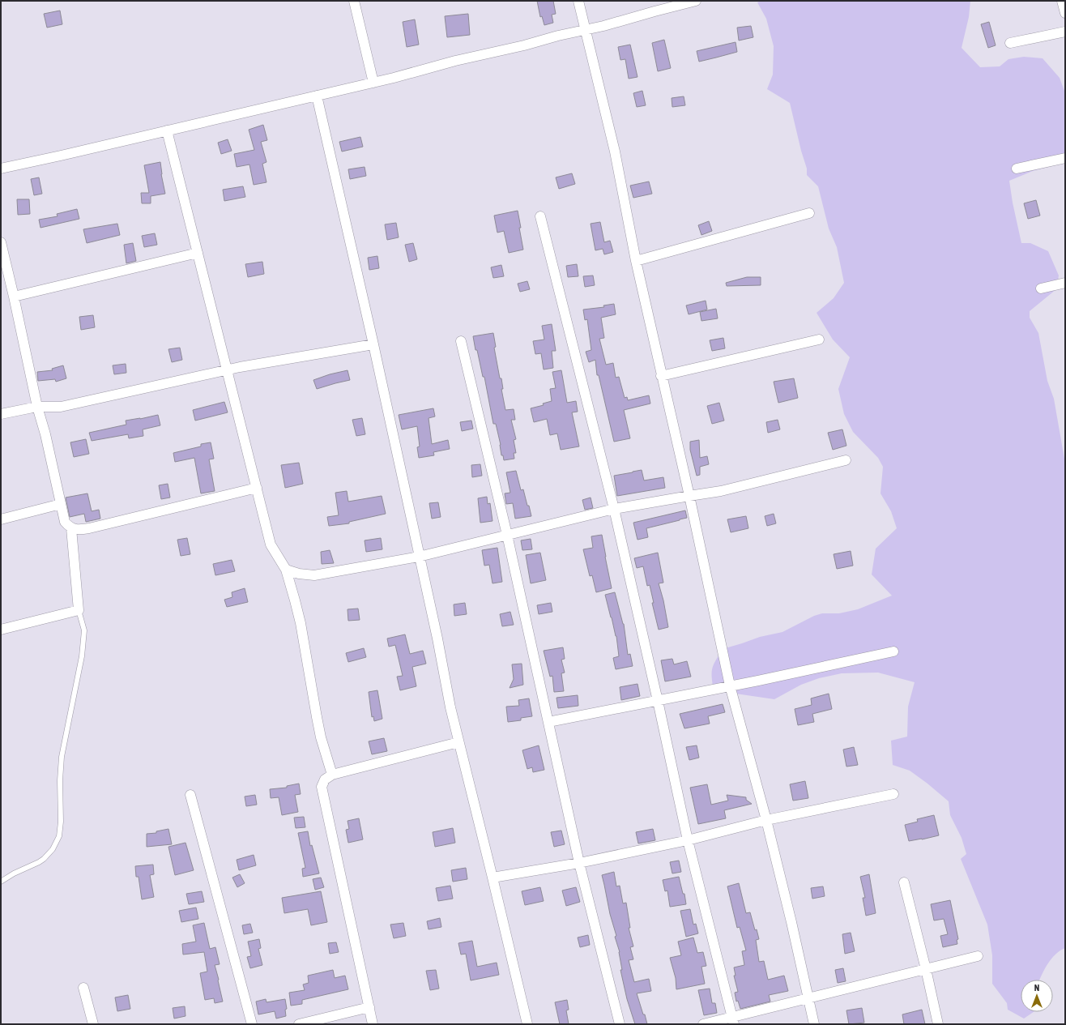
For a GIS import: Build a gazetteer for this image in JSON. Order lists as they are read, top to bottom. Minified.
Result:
{"north":"top"}
